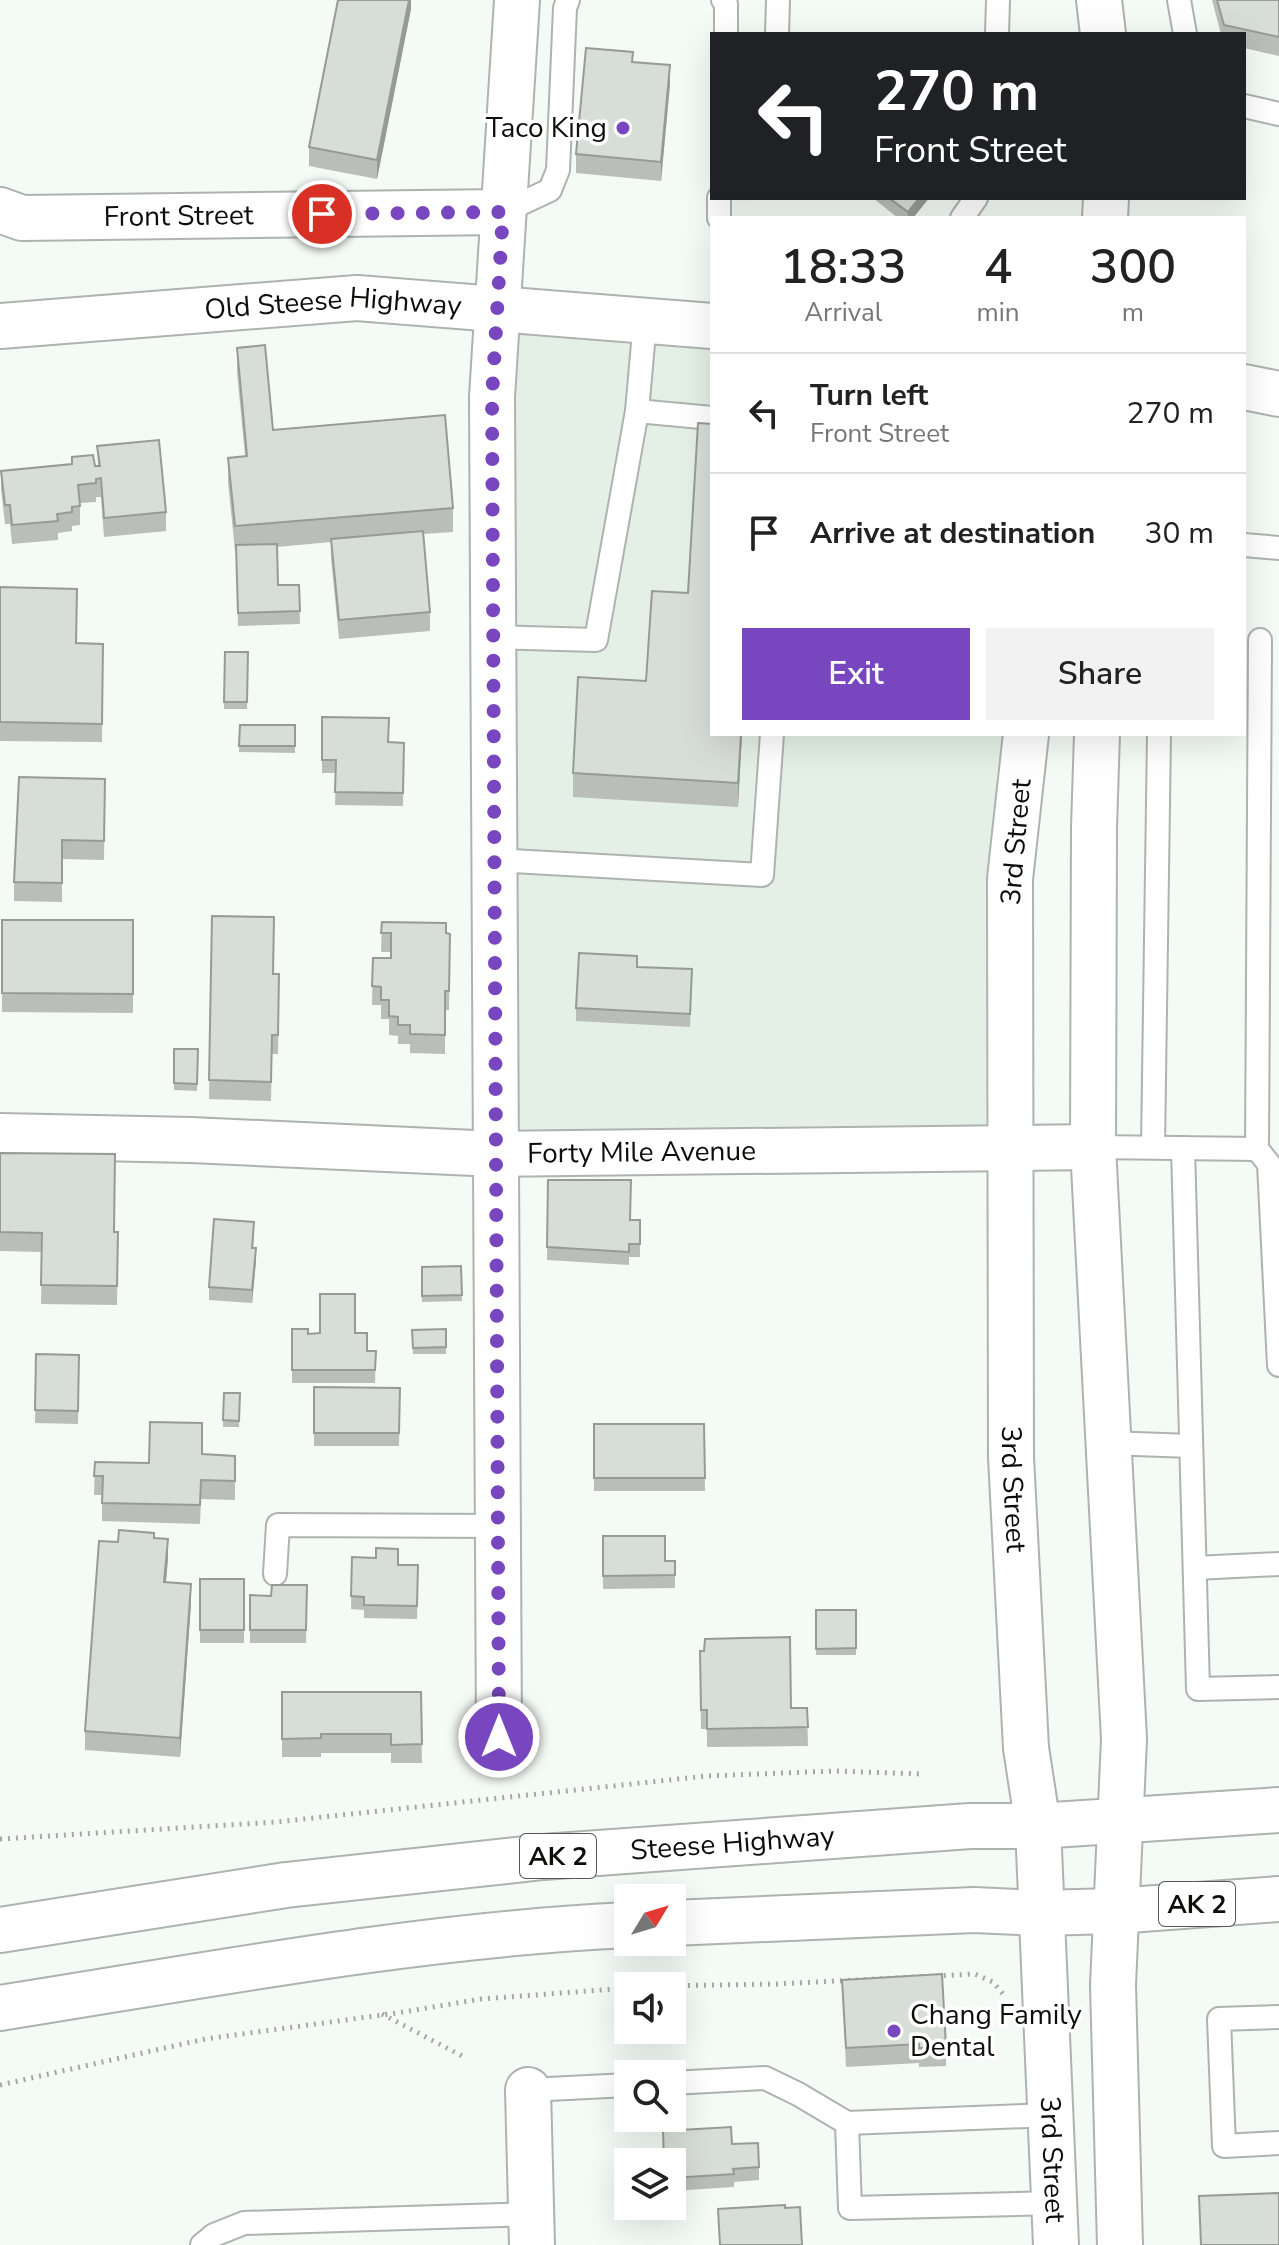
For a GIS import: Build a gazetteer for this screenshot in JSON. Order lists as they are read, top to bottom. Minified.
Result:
{"streets":{"main road":["Front Street","Old Steese Highway","3rd Street","Forty Mile Avenue","Steese Highway","AK 2"]},"crossings":[["3rd Street","Forty Mile Avenue"],["3rd Street","Steese Highway"],["3rd Street","AK 2"]],"places":["Taco King","Chang Family Dental"],"north":"top right","page":{"turn":["270 m","Front Street"],"eta":["18:33","Arrival","4","min","300","m"],"list":[{"name":"Turn left","note":"Front Street","value":"270 m"},{"name":"Arrive at destination","value":"30 m"}],"buttons":["Exit","Share"]}}
